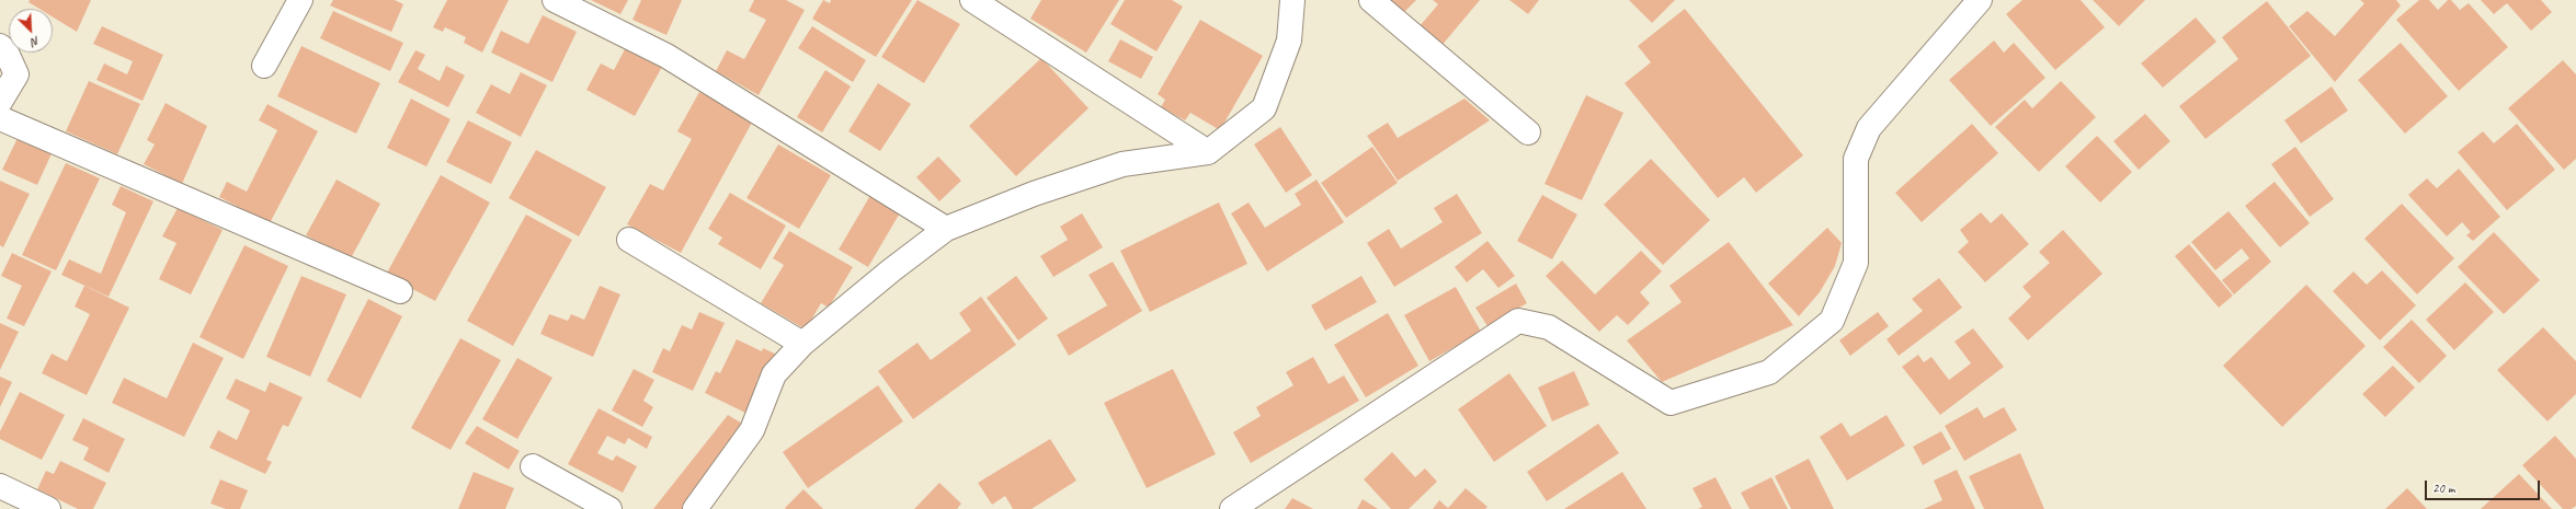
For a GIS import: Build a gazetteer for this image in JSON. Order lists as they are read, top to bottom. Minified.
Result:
{"scale_bar":"20 m","north":"bottom right"}
